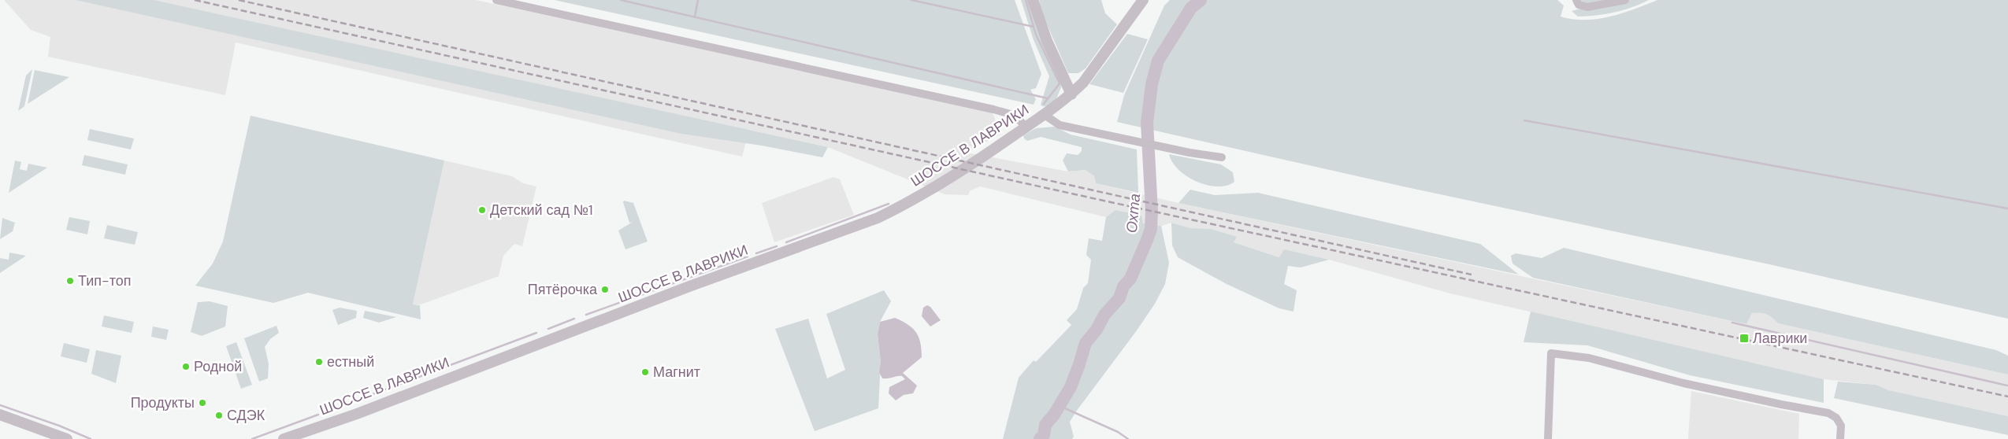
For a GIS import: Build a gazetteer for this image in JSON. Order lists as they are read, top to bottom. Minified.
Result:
{"streets":{"street":["ШОССЕ В ЛАВРИКИ"]},"water":["Охта"],"places":{"other":["Детский сад №1","Тип-топ","Пятёрочка","естный","Родной","Магнит","Продукты","СДЭК"],"transit":["Лаврики"]}}
